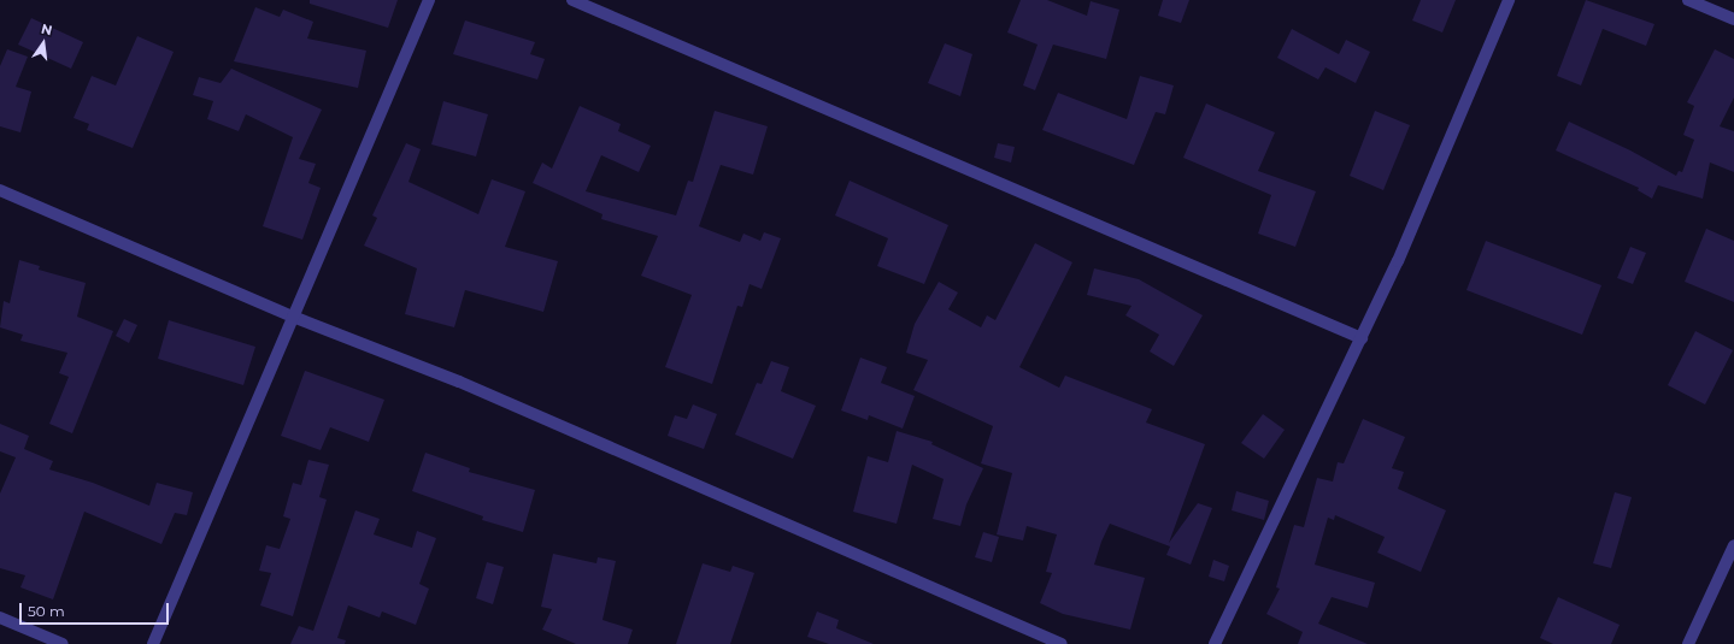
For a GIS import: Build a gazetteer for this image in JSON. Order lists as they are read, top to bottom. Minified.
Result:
{"scale_bar":"50 m","north":"top"}
